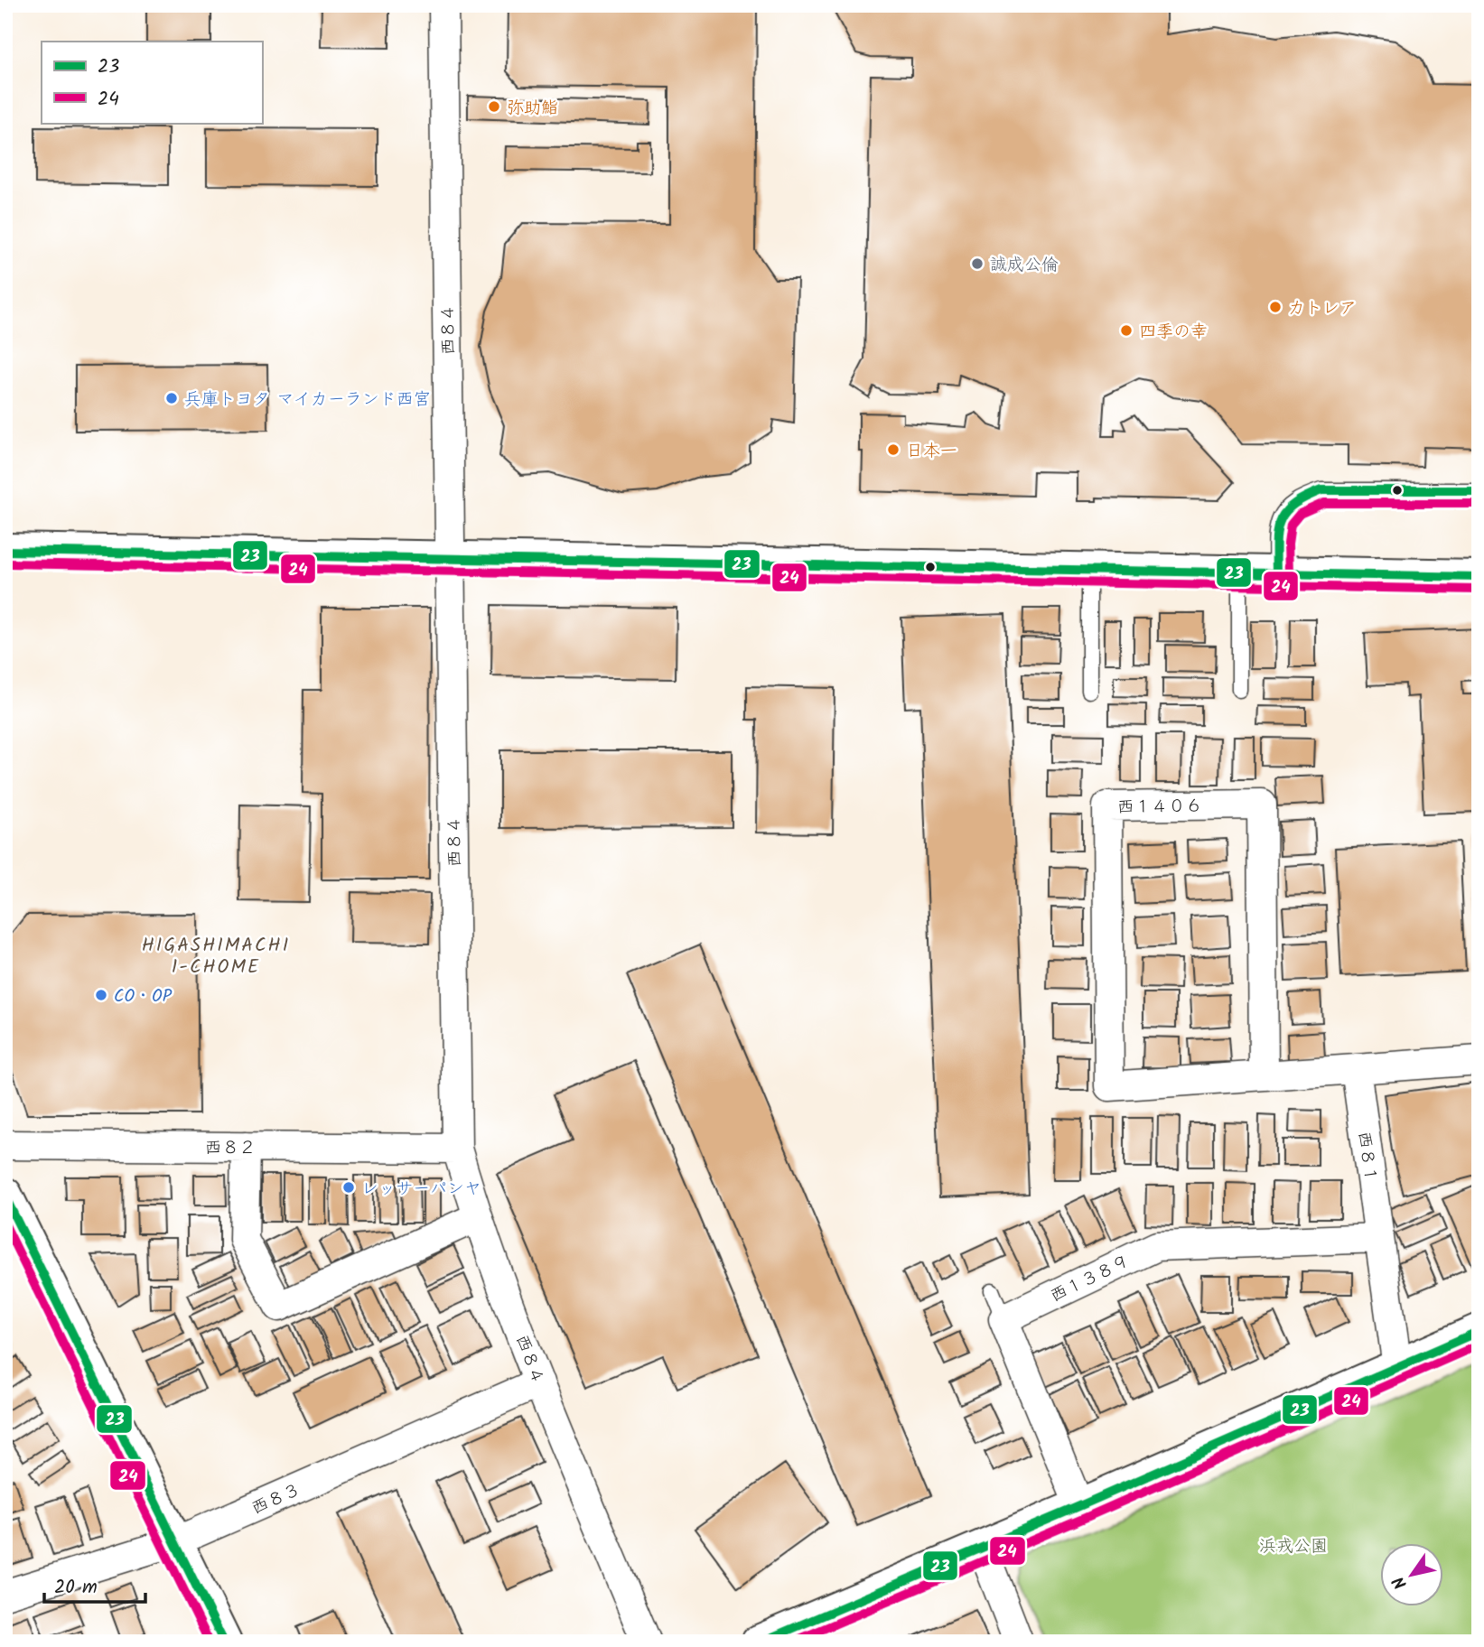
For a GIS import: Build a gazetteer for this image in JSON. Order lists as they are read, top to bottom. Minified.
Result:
{"streets":{"street":["西８４","西１４０６","西８２","西８１","西１３８９","西８３"]},"crossings":[["西８４","西８２"],["西８４","西８３"],["西１４０６","西８１"],["西８１","西１３８９"]],"districts":["HIGASHIMACHI 1-CHOME"],"parks":["浜戎公園"],"places":["弥助鮨","誠成公倫","カトレア","四季の幸","兵庫トヨタ マイカーランド西宮","日本一","CO・OP","レッサーパンヤ"],"lines":["transit line 23","transit line 24"],"legend":["23","24"],"scale_bar":"20 m","north":"bottom left"}
